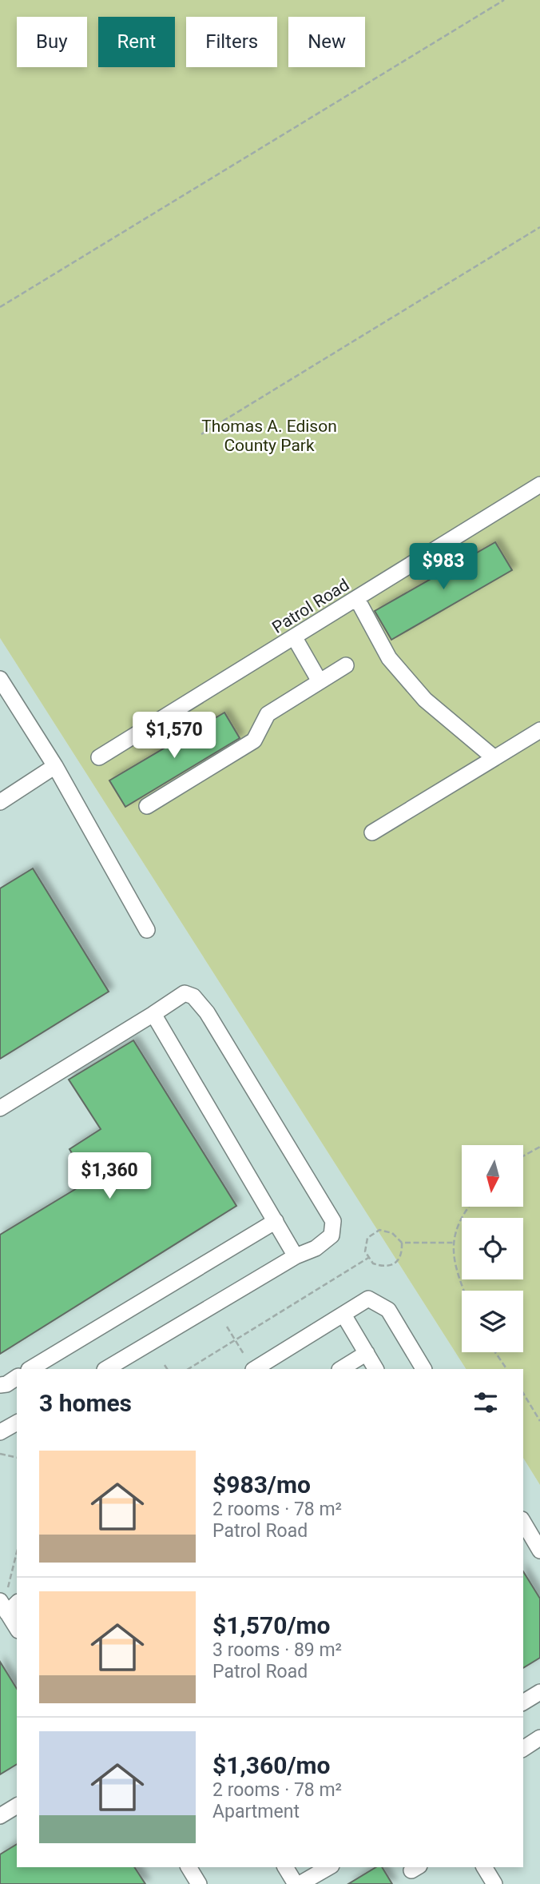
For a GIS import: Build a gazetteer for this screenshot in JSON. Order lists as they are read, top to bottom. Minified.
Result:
{"streets":{"street":["Patrol Road"]},"parks":["Thomas A. Edison County Park"],"north":"bottom","page":{"chip":["Buy","Rent","Filters","New"],"price":["$983","$1,570","$1,360"],"heading":"3 homes","list":[{"name":"$983/mo","note":"2 rooms · 78 m² · Patrol Road"},{"name":"$1,570/mo","note":"3 rooms · 89 m² · Patrol Road"},{"name":"$1,360/mo","note":"2 rooms · 78 m² · Apartment"}]}}
